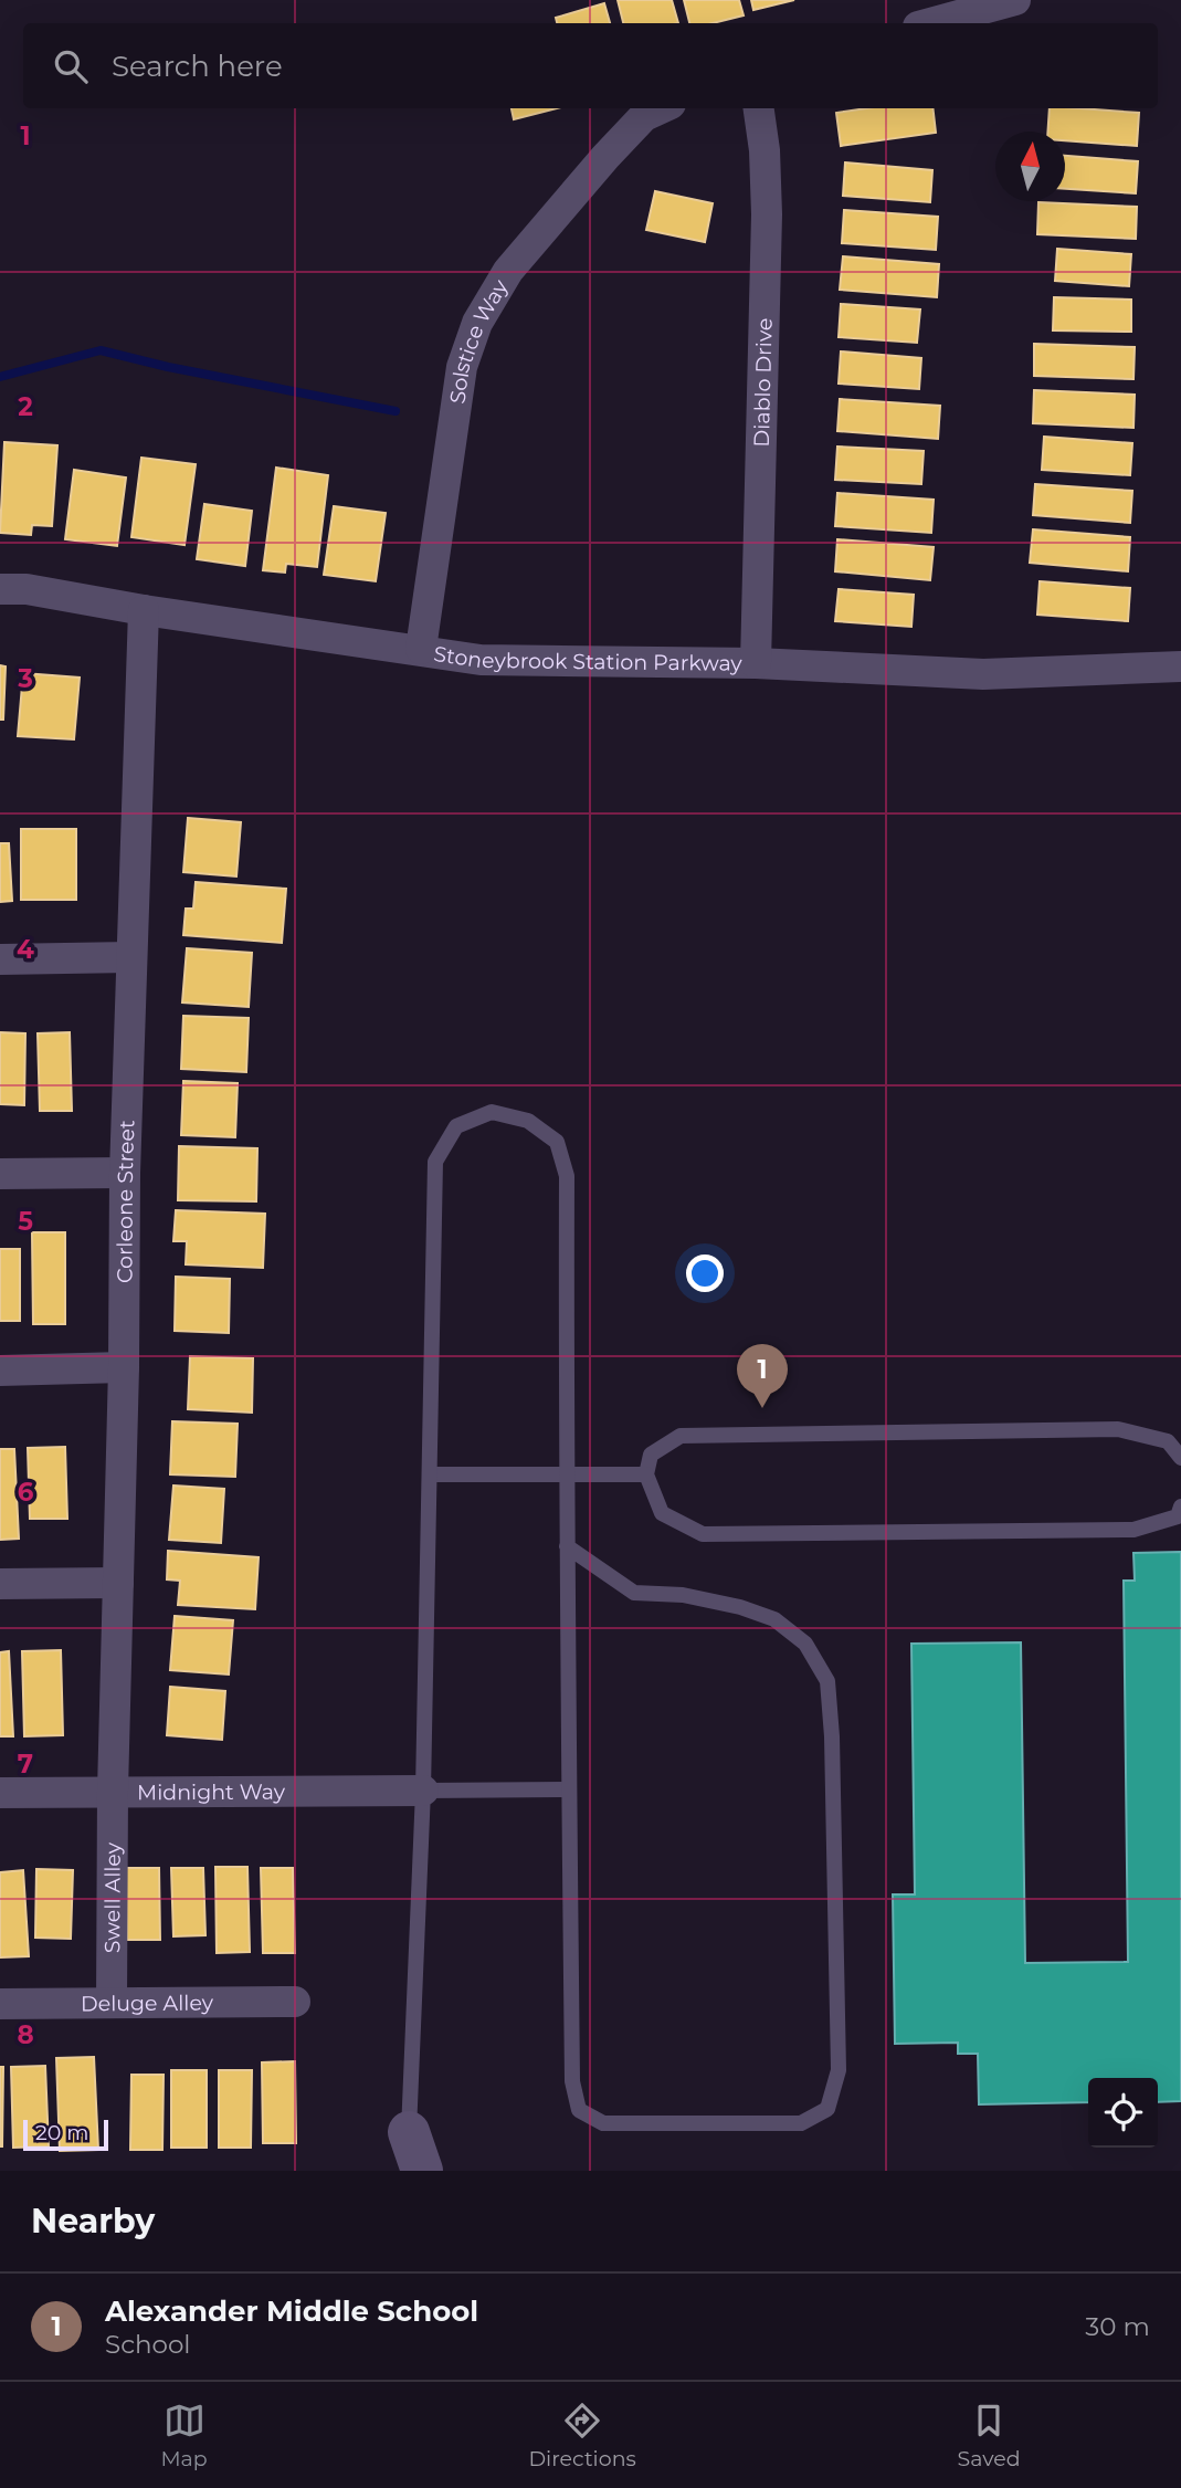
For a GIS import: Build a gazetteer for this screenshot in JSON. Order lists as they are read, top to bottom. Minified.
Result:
{"streets":{"street":["Solstice Way","Diablo Drive","Stoneybrook Station Parkway","Corleone Street","Midnight Way","Swell Alley","Deluge Alley"]},"crossings":[["Solstice Way","Stoneybrook Station Parkway"],["Diablo Drive","Stoneybrook Station Parkway"],["Stoneybrook Station Parkway","Corleone Street"],["Corleone Street","Midnight Way"],["Corleone Street","Swell Alley"],["Midnight Way","Swell Alley"],["Swell Alley","Deluge Alley"]],"scale_bar":"20 m","north":"top","page":{"search":"Search here","pins":"1","scale":"20 m","heading":"Nearby","list":[{"mark":"1","name":"Alexander Middle School","note":"School","value":"30 m"}],"nav":["Map","Directions","Saved"]},"grid":{"rows":["1","2","3","4","5","6","7","8"]}}
